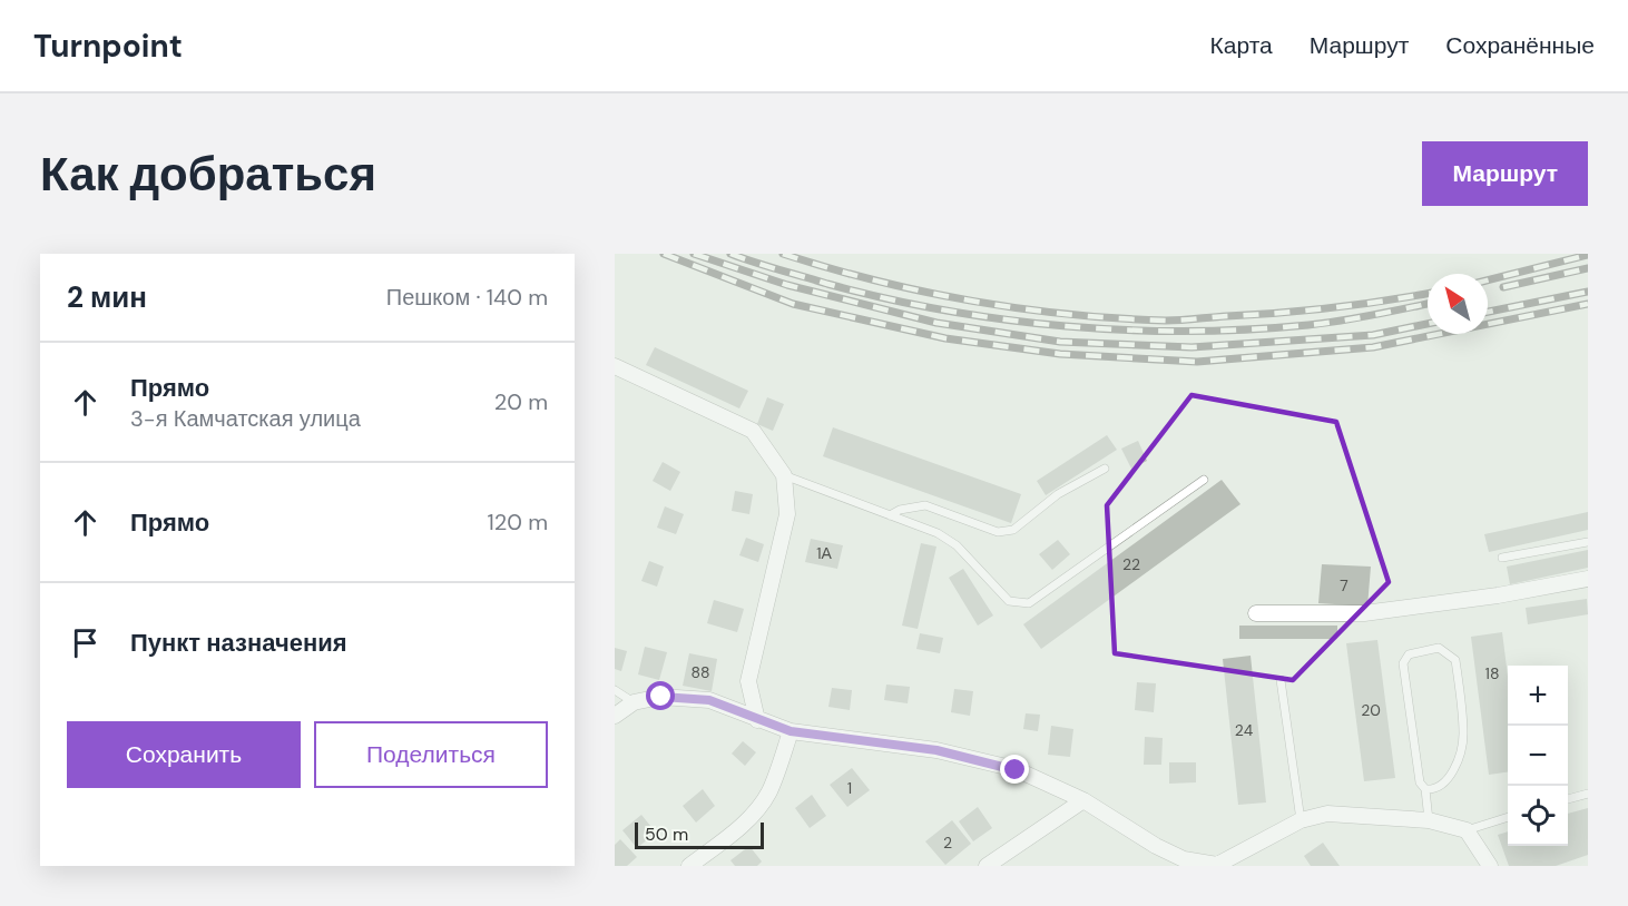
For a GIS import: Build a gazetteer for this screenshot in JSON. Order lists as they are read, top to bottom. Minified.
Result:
{"house_numbers":["1А","22","7","88","18","20","24","1","2"],"scale_bar":"50 m","north":"top left","page":{"header":"Turnpoint","nav":["Карта","Маршрут","Сохранённые"],"buttons":["Маршрут",["Сохранить","Поделиться"]],"title":"Как добраться","heading":["2 мин","Пешком · 140 m"],"list":[["Прямо","3-я Камчатская улица","20 m"],["Прямо","120 m"],"Пункт назначения"],"map_buttons":["+","−"],"scale":"50 m"}}
